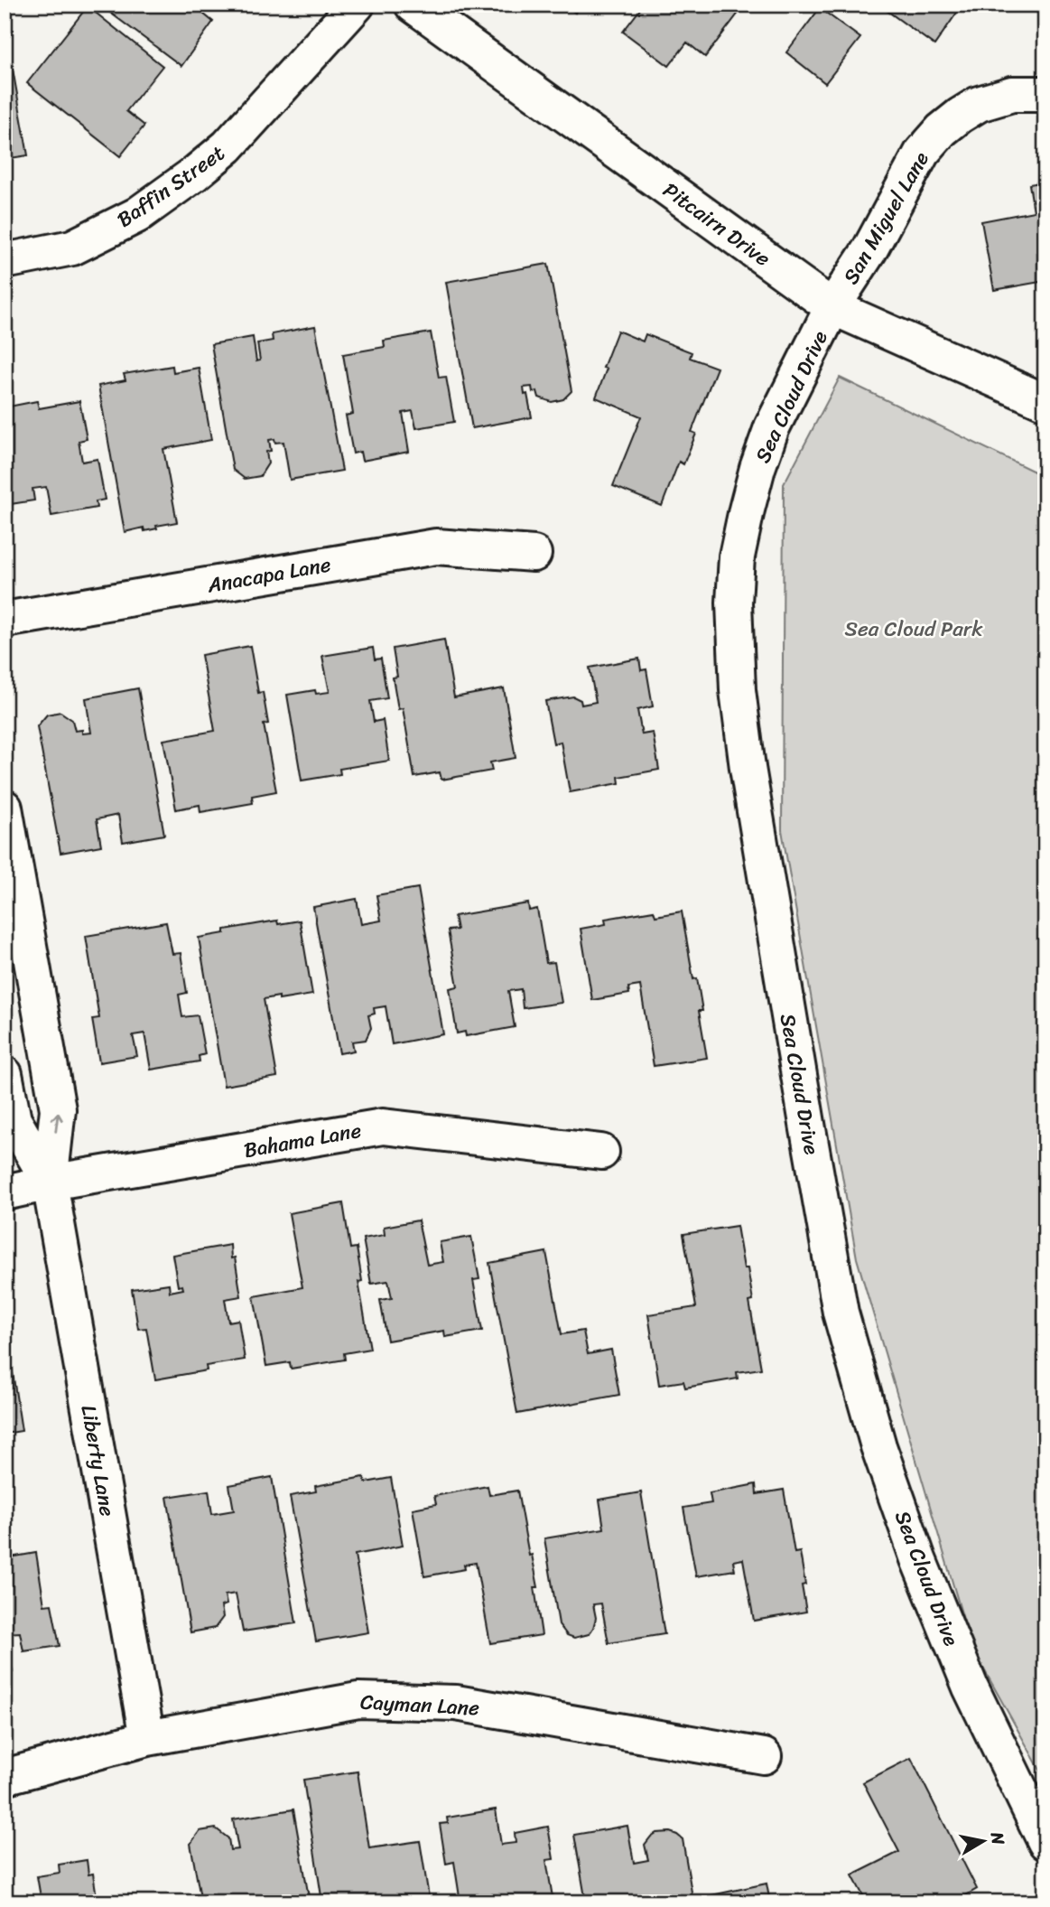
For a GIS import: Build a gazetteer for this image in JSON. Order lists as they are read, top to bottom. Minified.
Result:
{"streets":{"street":["Baffin Street","San Miguel Lane","Pitcairn Drive","Sea Cloud Drive","Anacapa Lane","Bahama Lane","Liberty Lane","Cayman Lane"]},"crossings":[["San Miguel Lane","Pitcairn Drive"],["San Miguel Lane","Sea Cloud Drive"],["Pitcairn Drive","Sea Cloud Drive"],["Bahama Lane","Liberty Lane"],["Liberty Lane","Cayman Lane"]],"parks":["Sea Cloud Park"],"north":"right"}
